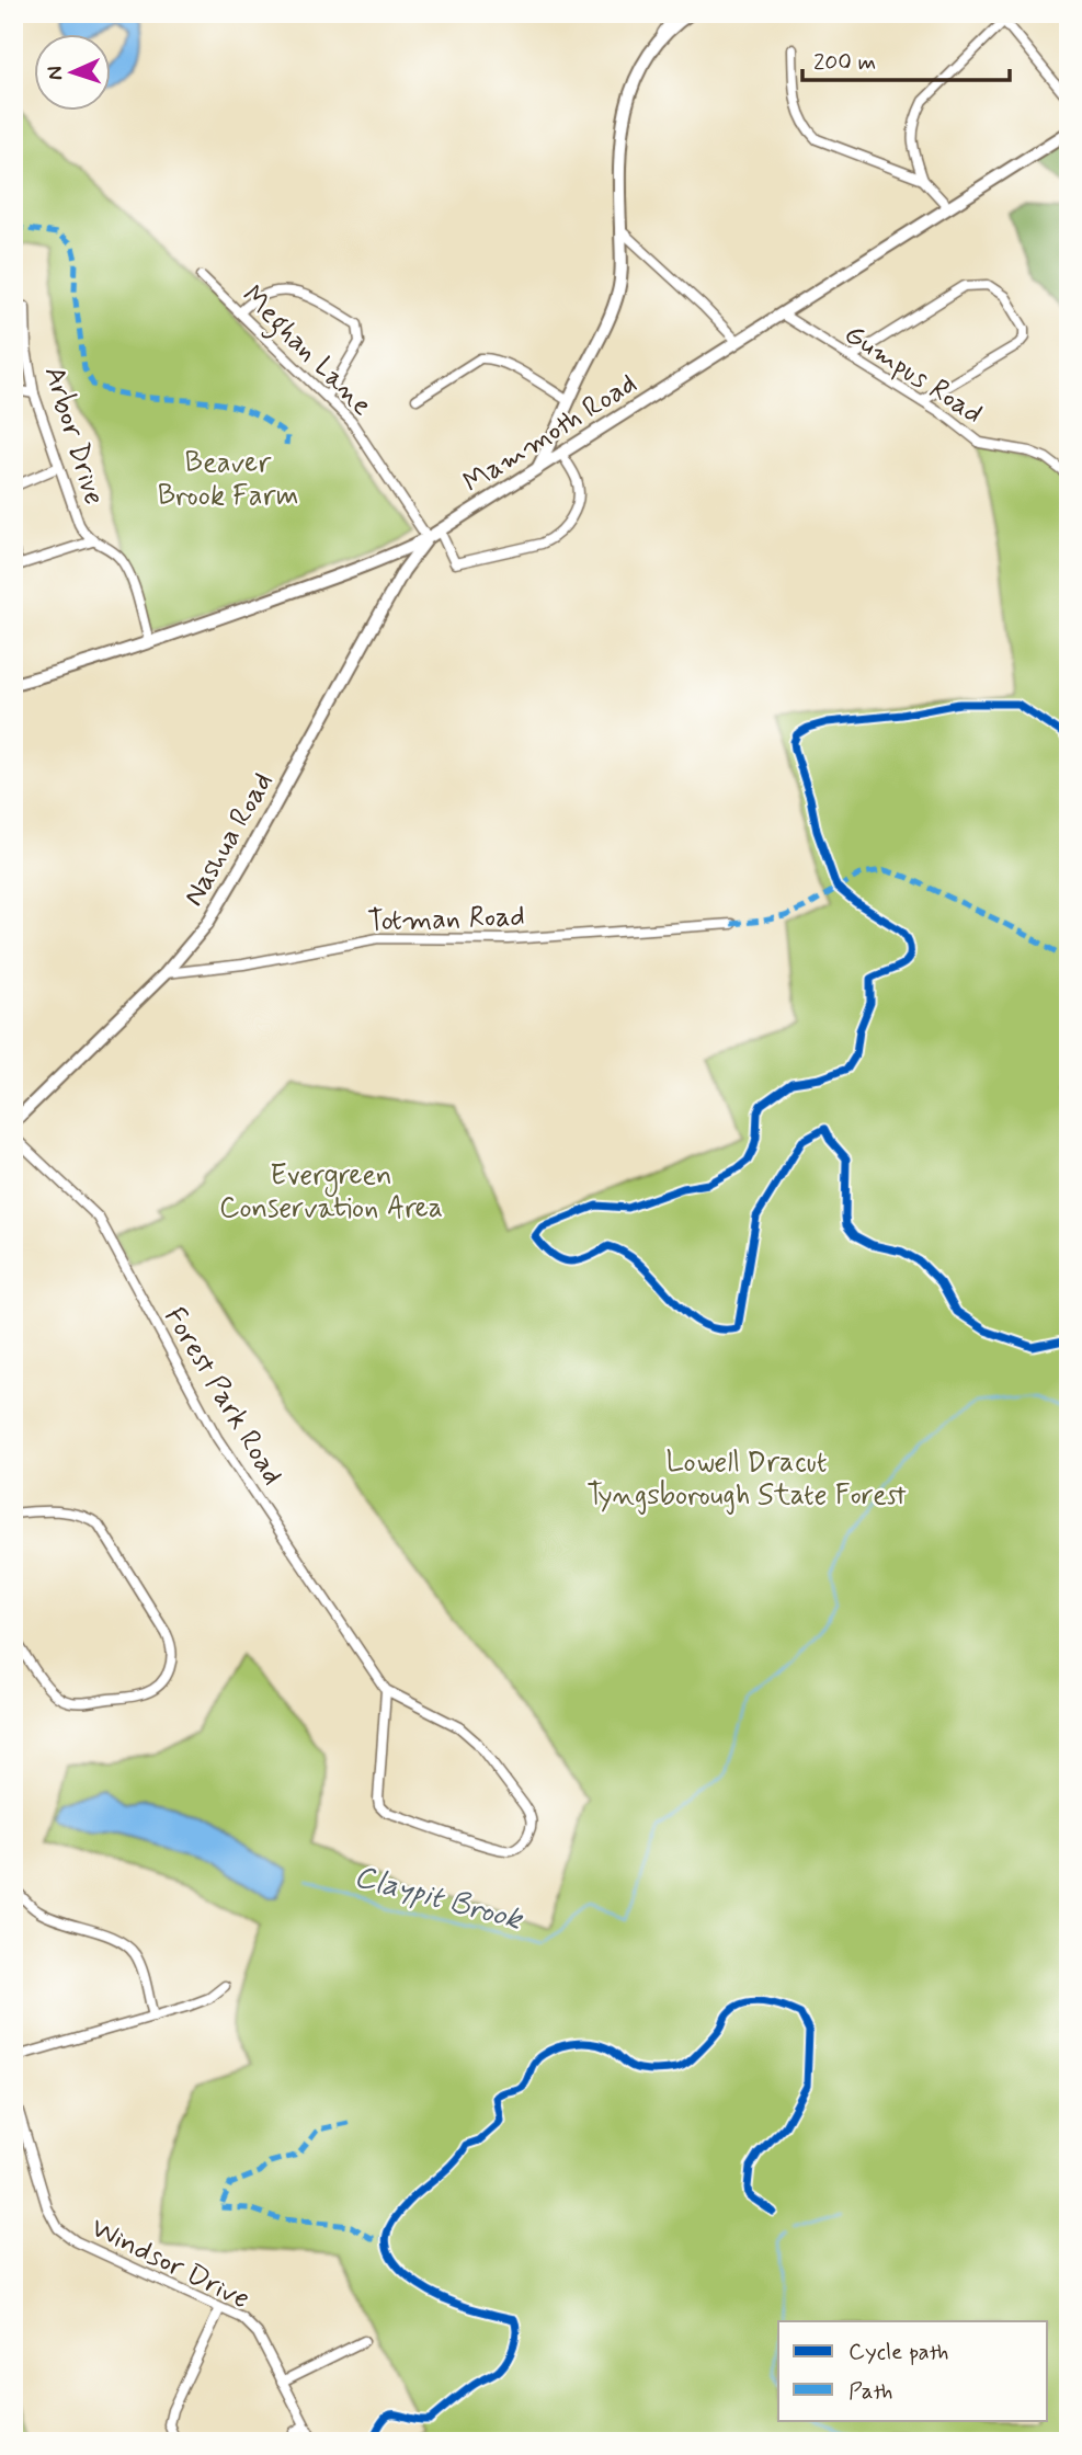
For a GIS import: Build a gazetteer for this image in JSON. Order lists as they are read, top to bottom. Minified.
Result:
{"streets":{"main road":["Mammoth Road","Nashua Road"],"street":["Meghan Lane","Gumpus Road","Arbor Drive","Totman Road","Forest Park Road","Windsor Drive"]},"crossings":[["Meghan Lane","Mammoth Road"],["Meghan Lane","Nashua Road"],["Gumpus Road","Mammoth Road"],["Mammoth Road","Arbor Drive"],["Mammoth Road","Nashua Road"],["Nashua Road","Totman Road"]],"water":["Claypit Brook"],"parks":["Beaver Brook Farm","Evergreen Conservation Area","Lowell Dracut Tyngsborough State Forest"],"legend":["Cycle path","Path"],"scale_bar":"200 m","north":"left"}
